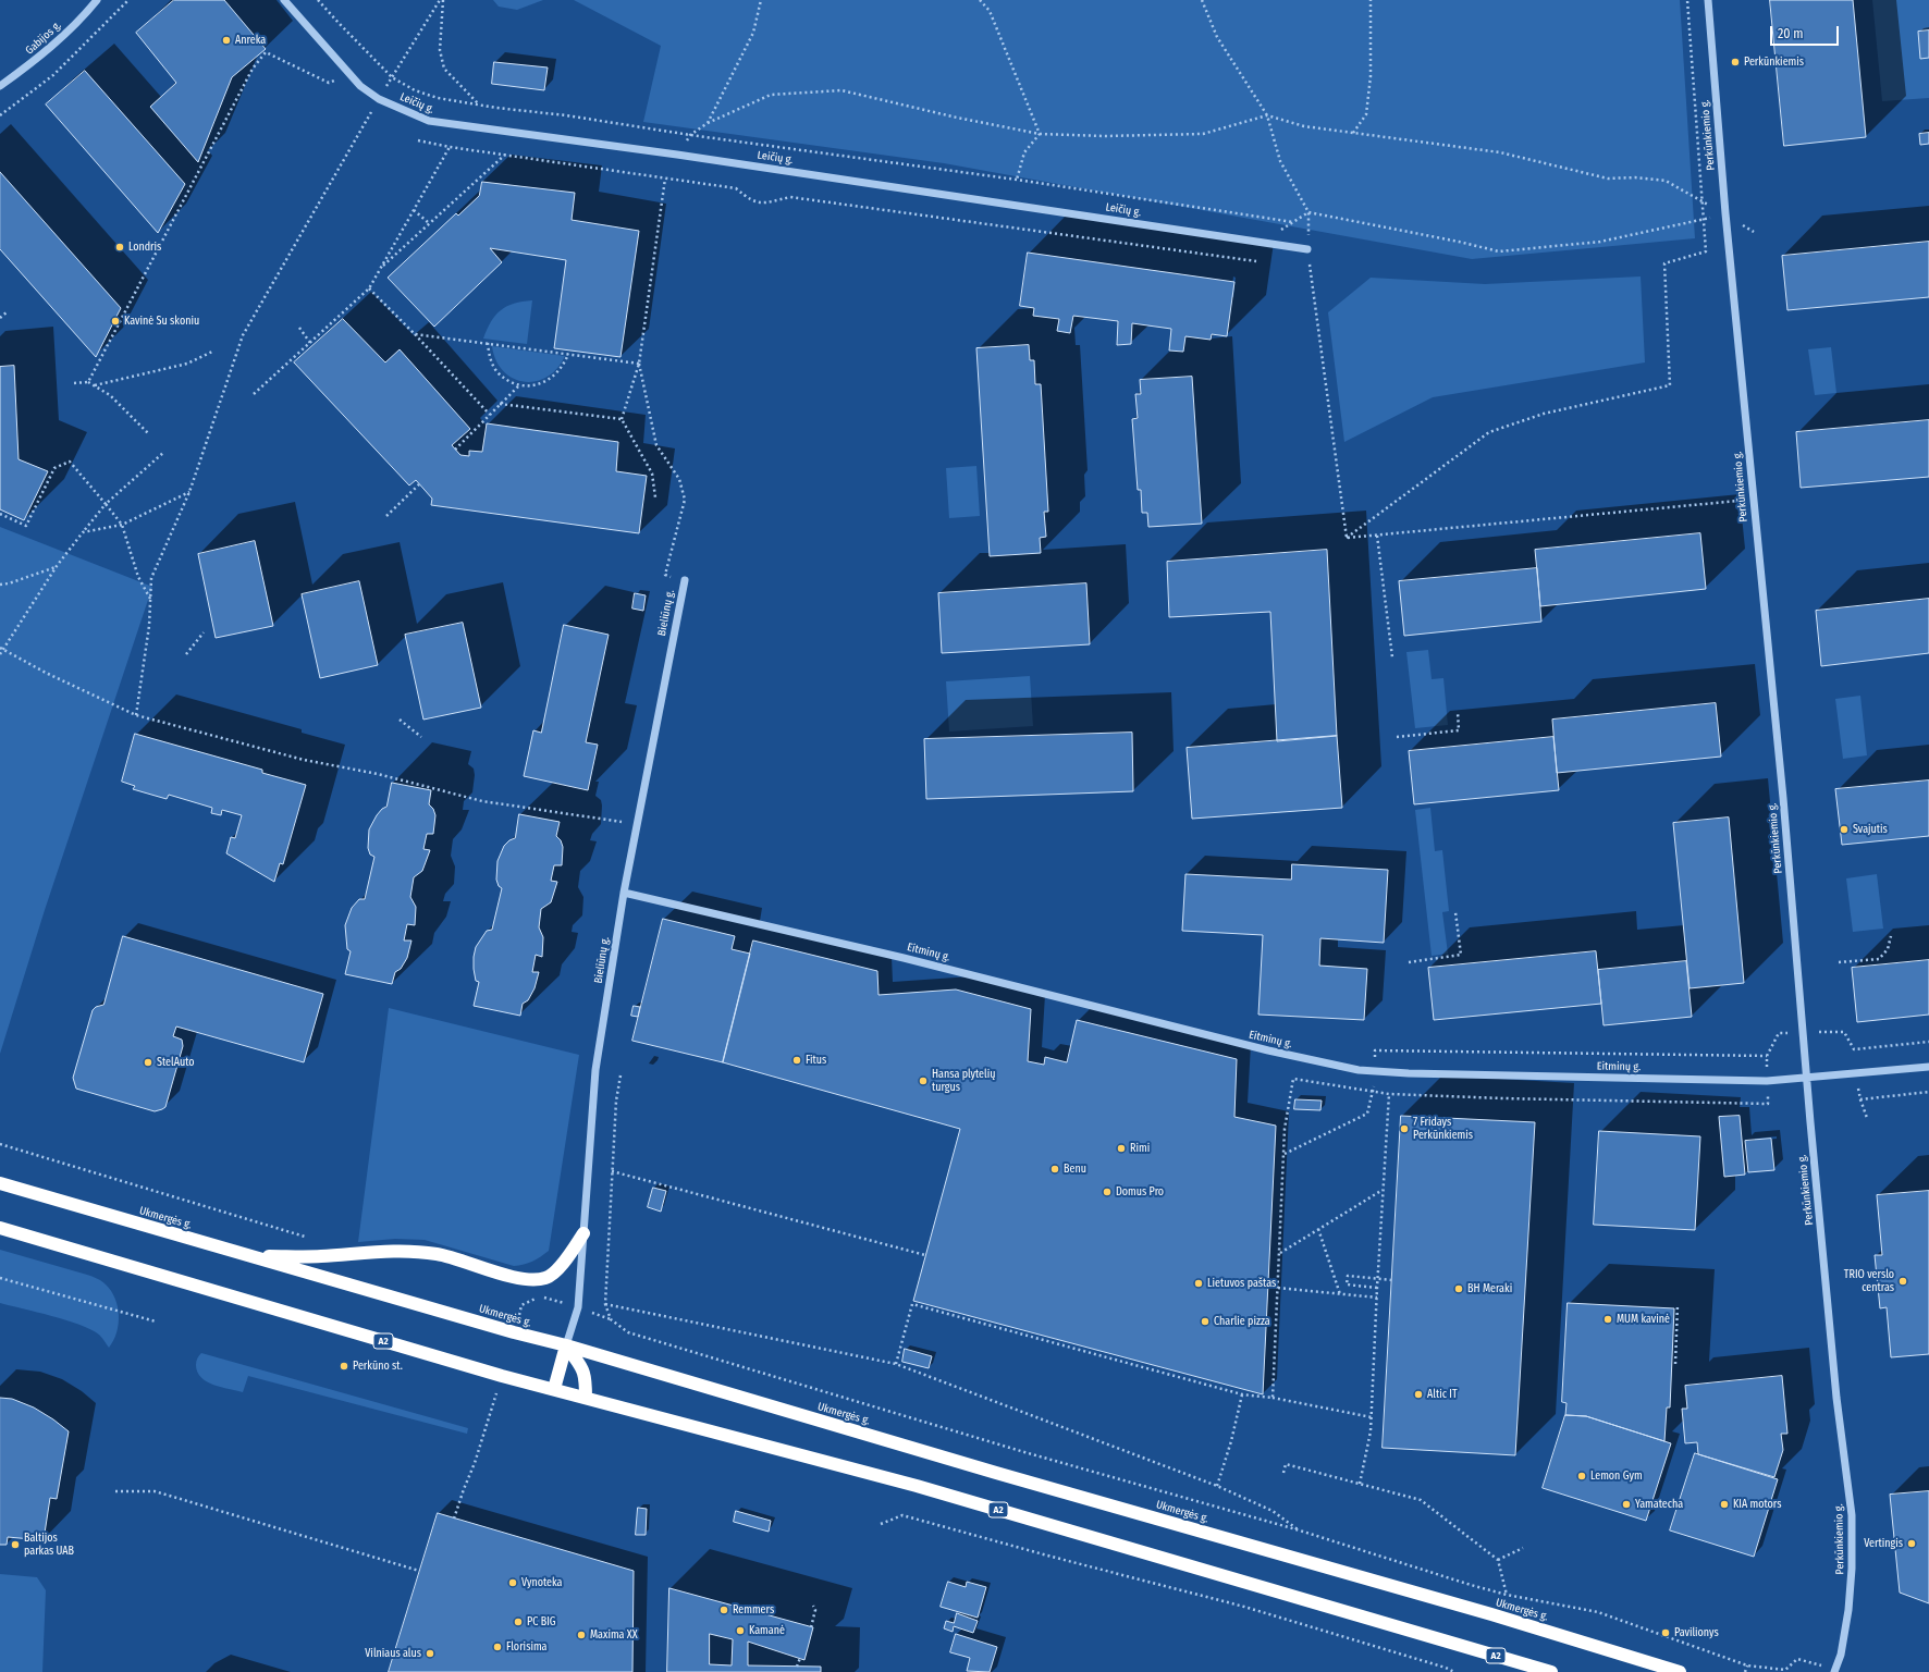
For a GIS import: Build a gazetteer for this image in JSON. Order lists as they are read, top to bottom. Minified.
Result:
{"streets":{"highway":["Ukmergės g.","A2"],"street":["Gabijos g.","Leičių g.","Perkūnkiemio g.","Bieliūnų g.","Eitminų g."]},"crossings":[["Perkūnkiemio g.","Eitminų g."],["Bieliūnų g.","Eitminų g."],["Bieliūnų g.","Ukmergės g."]],"places":["Anreka","Perkūnkiemis","Londris","Kavinė Su skoniu","Svajutis","Fitus","StelAuto","Hansa plytelių turgus","7 Fridays Perkūnkiemis","Rimi","Benu","Domus Pro","TRIO verslo centras","Lietuvos paštas","BH Meraki","MUM kavinė","Charlie pizza","Perkūno st.","Altic IT","Lemon Gym","Yamatecha","KIA motors","Vertingis","Baltijos parkas UAB","Vynoteka","Remmers","PC BIG","Kamanė","Pavilionys","Maxima XX","Florisima","Vilniaus alus"],"scale_bar":"20 m"}
